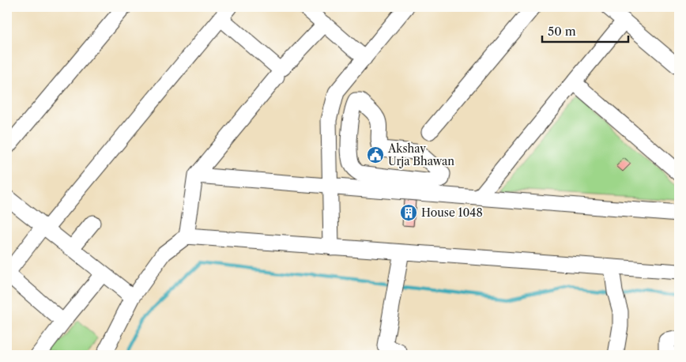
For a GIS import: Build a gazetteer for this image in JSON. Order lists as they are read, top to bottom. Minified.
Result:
{"places":{"public building":["Akshay Urja Bhawan"],"building":["House 1048"]},"scale_bar":"50 m"}
